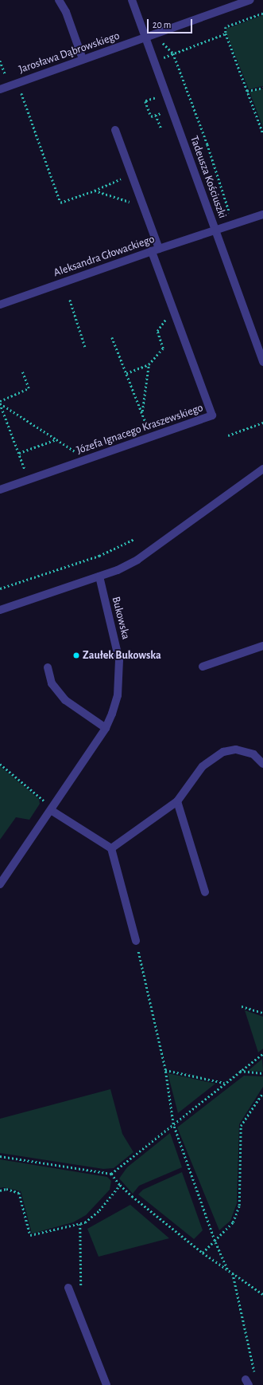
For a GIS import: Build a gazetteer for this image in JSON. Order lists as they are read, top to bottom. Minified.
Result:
{"streets":{"street":["Jarosława Dąbrowskiego","Tadeusza Kościuszki","Aleksandra Głowackiego","Józefa Ignacego Kraszewskiego","Bukowska"]},"crossings":[["Jarosława Dąbrowskiego","Tadeusza Kościuszki"],["Tadeusza Kościuszki","Aleksandra Głowackiego"],["Aleksandra Głowackiego","Józefa Ignacego Kraszewskiego"]],"places":["Zaułek Bukowska"],"scale_bar":"20 m"}
